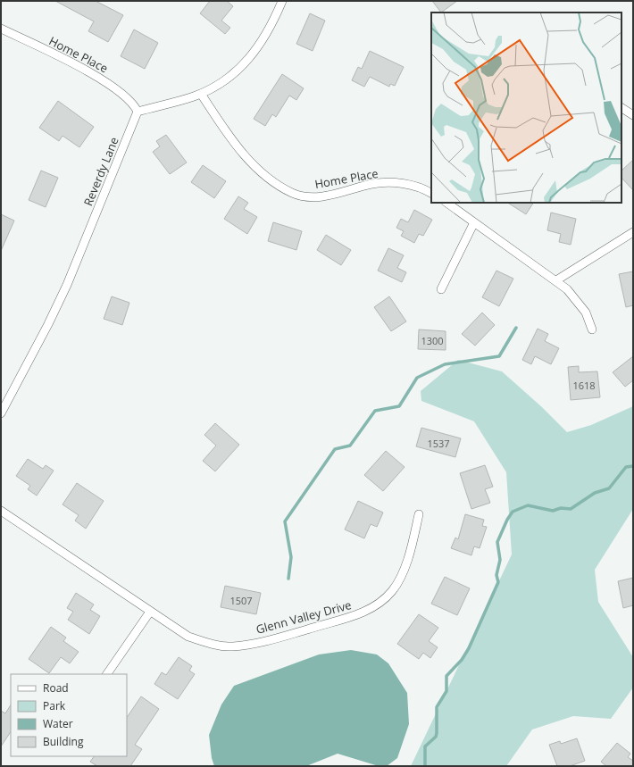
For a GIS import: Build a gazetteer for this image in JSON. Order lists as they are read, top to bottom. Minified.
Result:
{"streets":{"street":["Home Place","Reverdy Lane","Glenn Valley Drive"]},"crossings":[["Home Place","Reverdy Lane"]],"house_numbers":["1300","1618","1537","1507"],"legend":["Road","Park","Water","Building"]}
